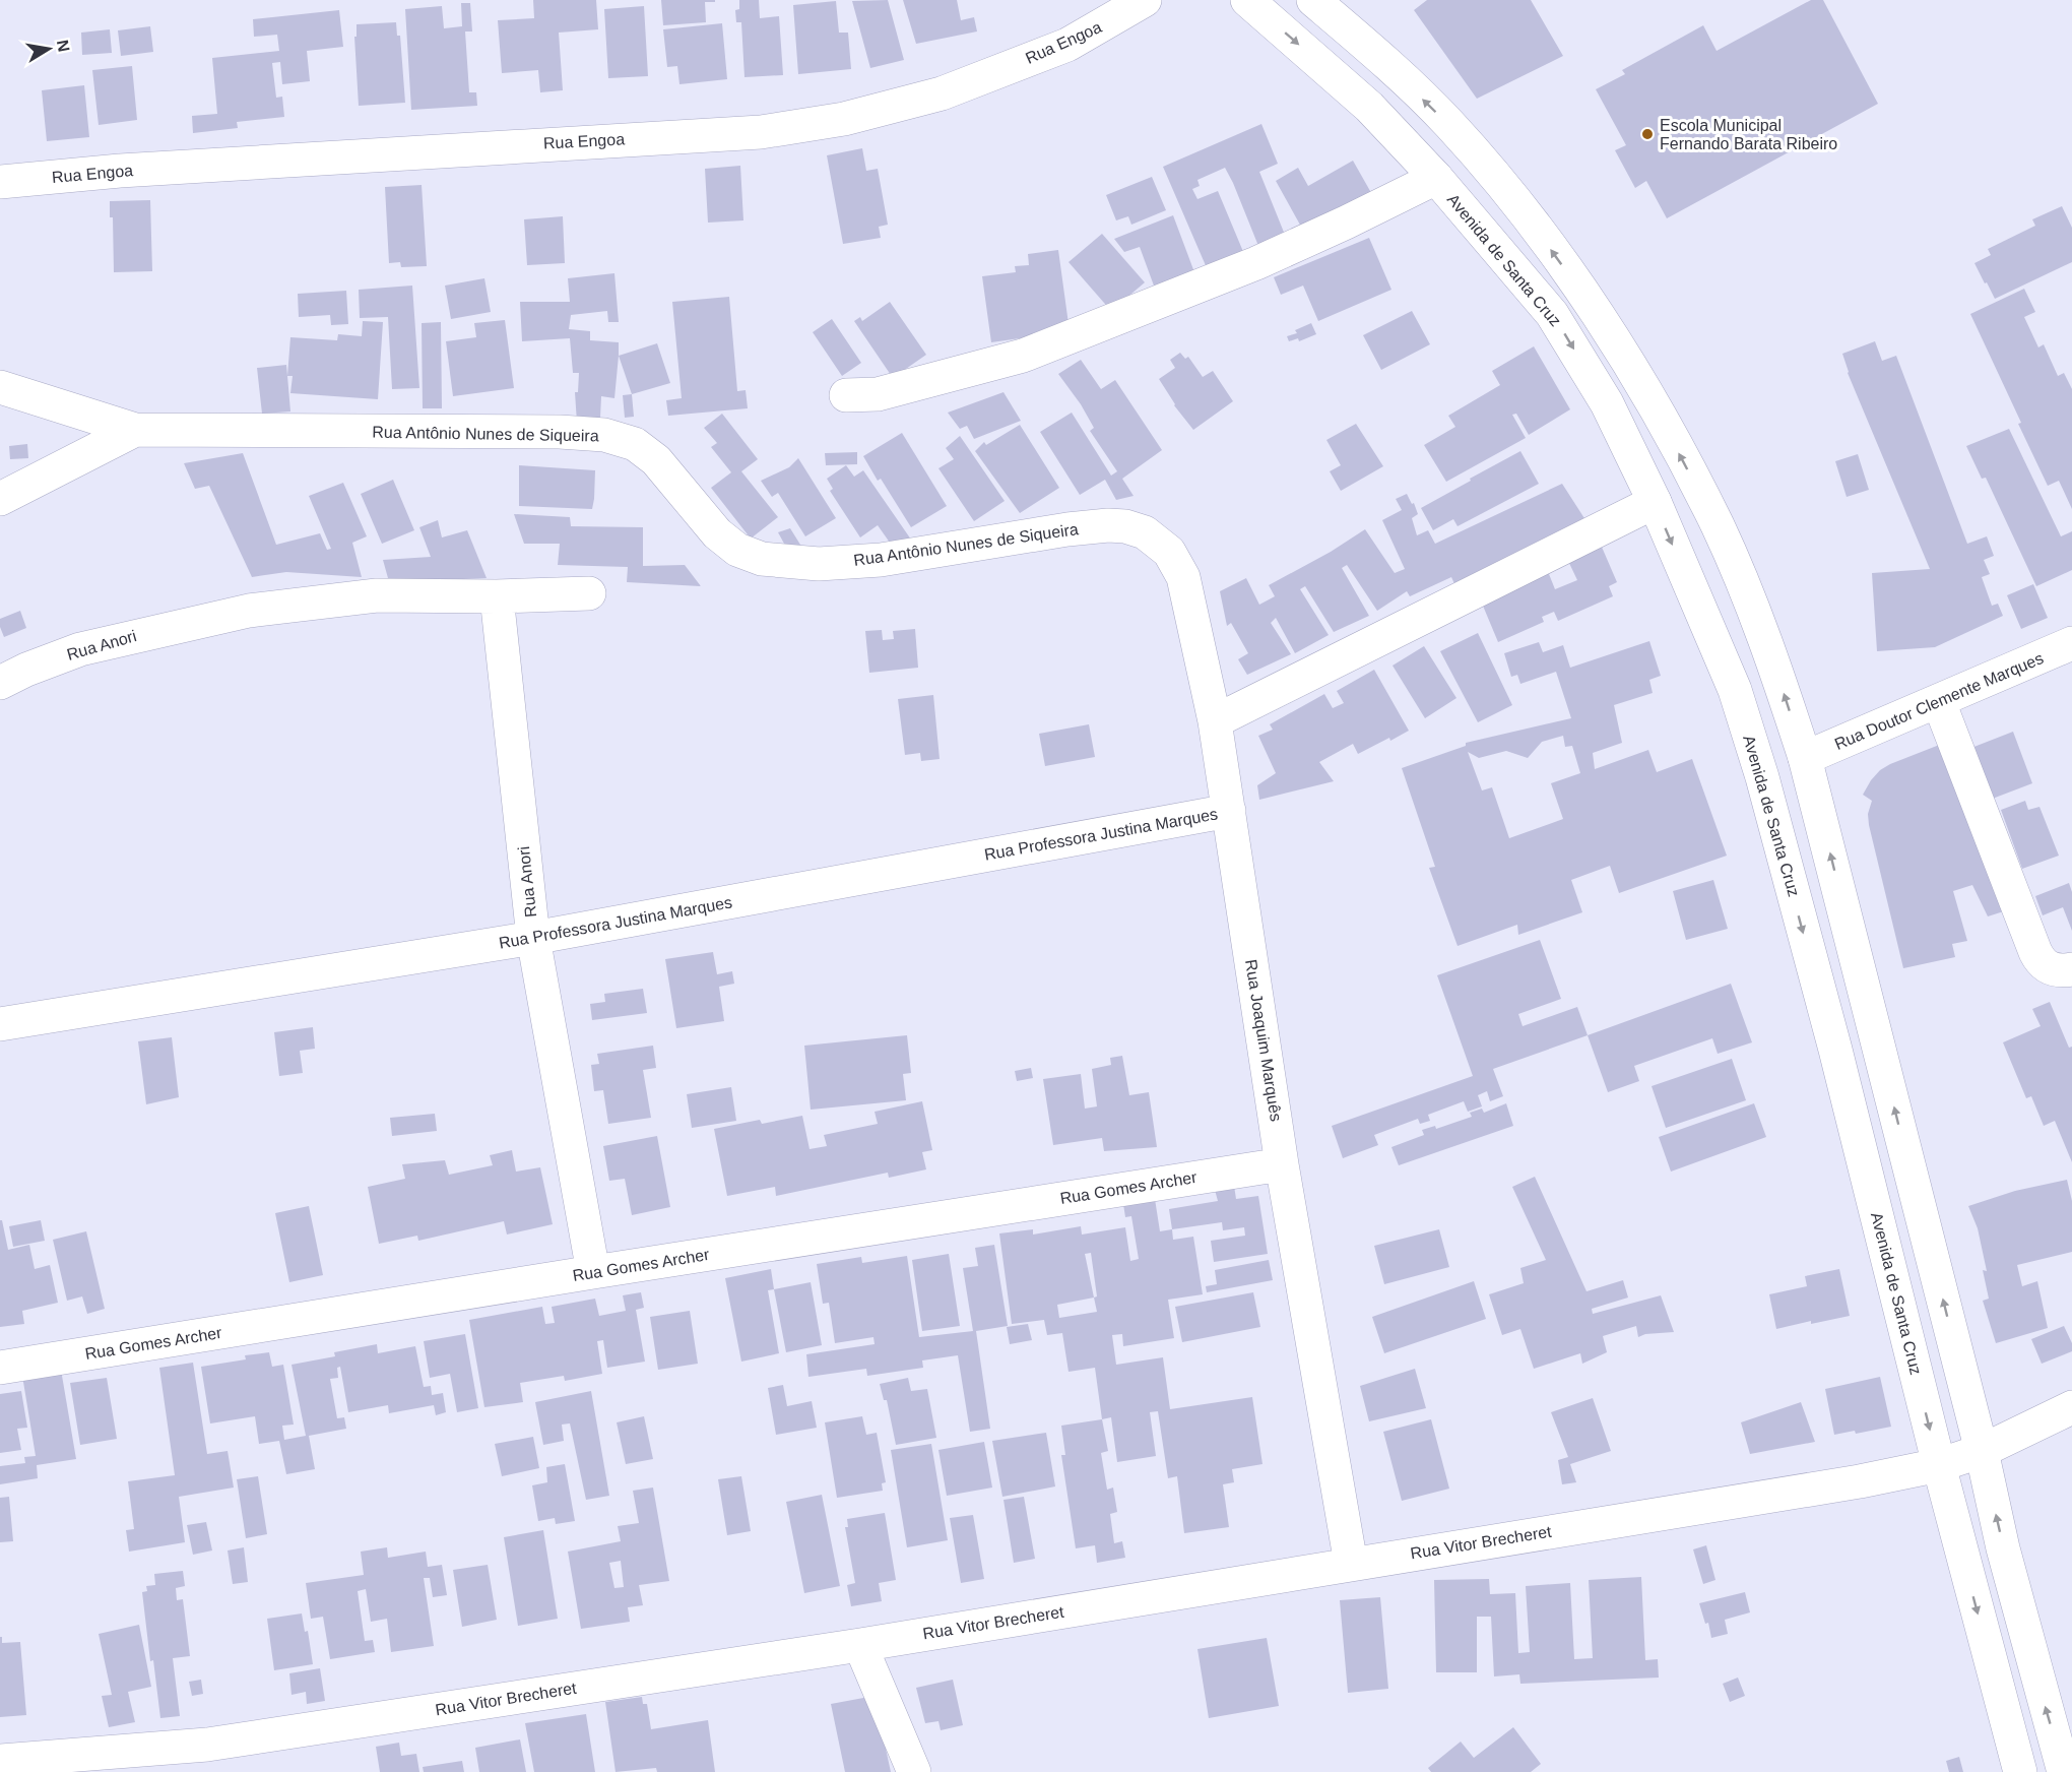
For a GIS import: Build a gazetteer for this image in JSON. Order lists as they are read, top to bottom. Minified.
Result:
{"streets":{"street":["Rua Engoa","Avenida de Santa Cruz","Rua Antônio Nunes de Siqueira","Rua Anori","Rua Doutor Clemente Marques","Rua Professora Justina Marques","Rua Joaquim Marquês","Rua Gomes Archer","Rua Vitor Brecheret"]},"crossings":[["Avenida de Santa Cruz","Rua Vitor Brecheret"],["Rua Antônio Nunes de Siqueira","Rua Joaquim Marquês"],["Rua Anori","Rua Professora Justina Marques"],["Rua Anori","Rua Gomes Archer"],["Rua Professora Justina Marques","Rua Joaquim Marquês"],["Rua Joaquim Marquês","Rua Gomes Archer"],["Rua Joaquim Marquês","Rua Vitor Brecheret"]],"places":["Escola Municipal Fernando Barata Ribeiro"],"north":"right"}
